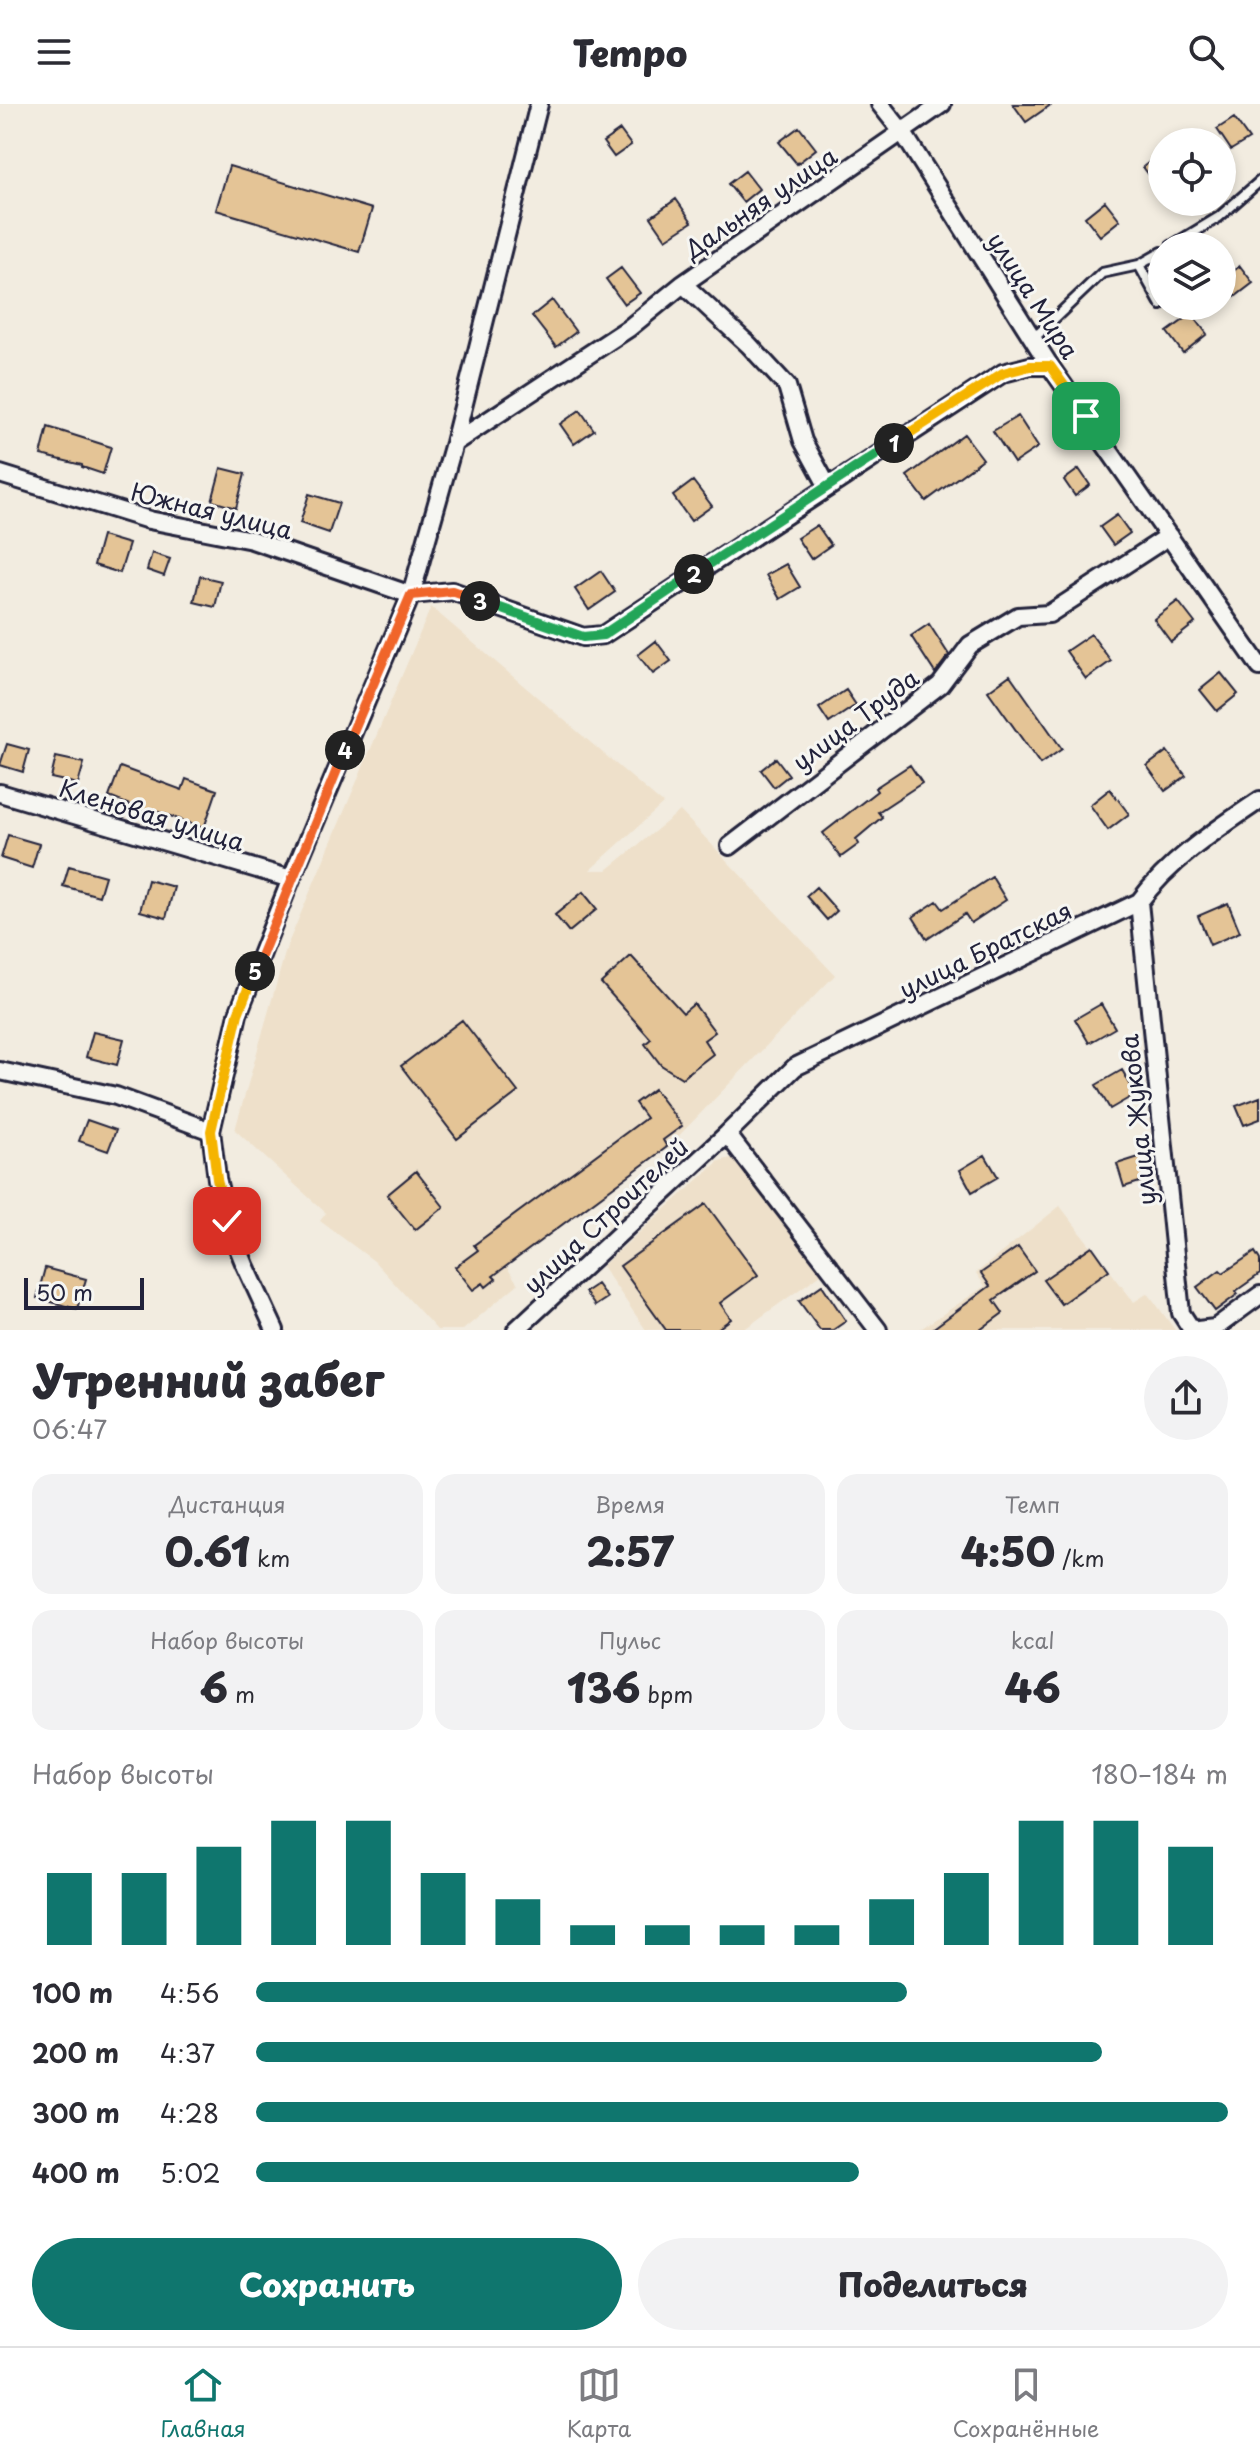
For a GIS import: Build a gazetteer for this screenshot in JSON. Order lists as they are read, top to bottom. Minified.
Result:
{"streets":{"street":["Дальняя улица","улица Мира","Южная улица","улица Труда","Кленовая улица","улица Братская","улица Жукова","улица Строителей"]},"crossings":[["Дальняя улица","улица Мира"],["улица Мира","улица Труда"],["улица Братская","улица Жукова"],["улица Братская","улица Строителей"]],"scale_bar":"50 m","page":{"header":"Tempo","pins":["1","2","3","4","5"],"scale":"50 m","heading":["Утренний забег","06:47"],"stats":[["Дистанция","0.61 km"],["Время","2:57"],["Темп","4:50 /km"],["Набор высоты","6 m"],["Пульс","136 bpm"],["kcal","46"]],"chart":["Набор высоты","180–184 m"],"list":[{"name":"100 m","note":"4:56"},{"name":"200 m","note":"4:37"},{"name":"300 m","note":"4:28"},{"name":"400 m","note":"5:02"}],"buttons":["Сохранить","Поделиться"],"tabs":["Главная","Карта","Сохранённые"]}}
